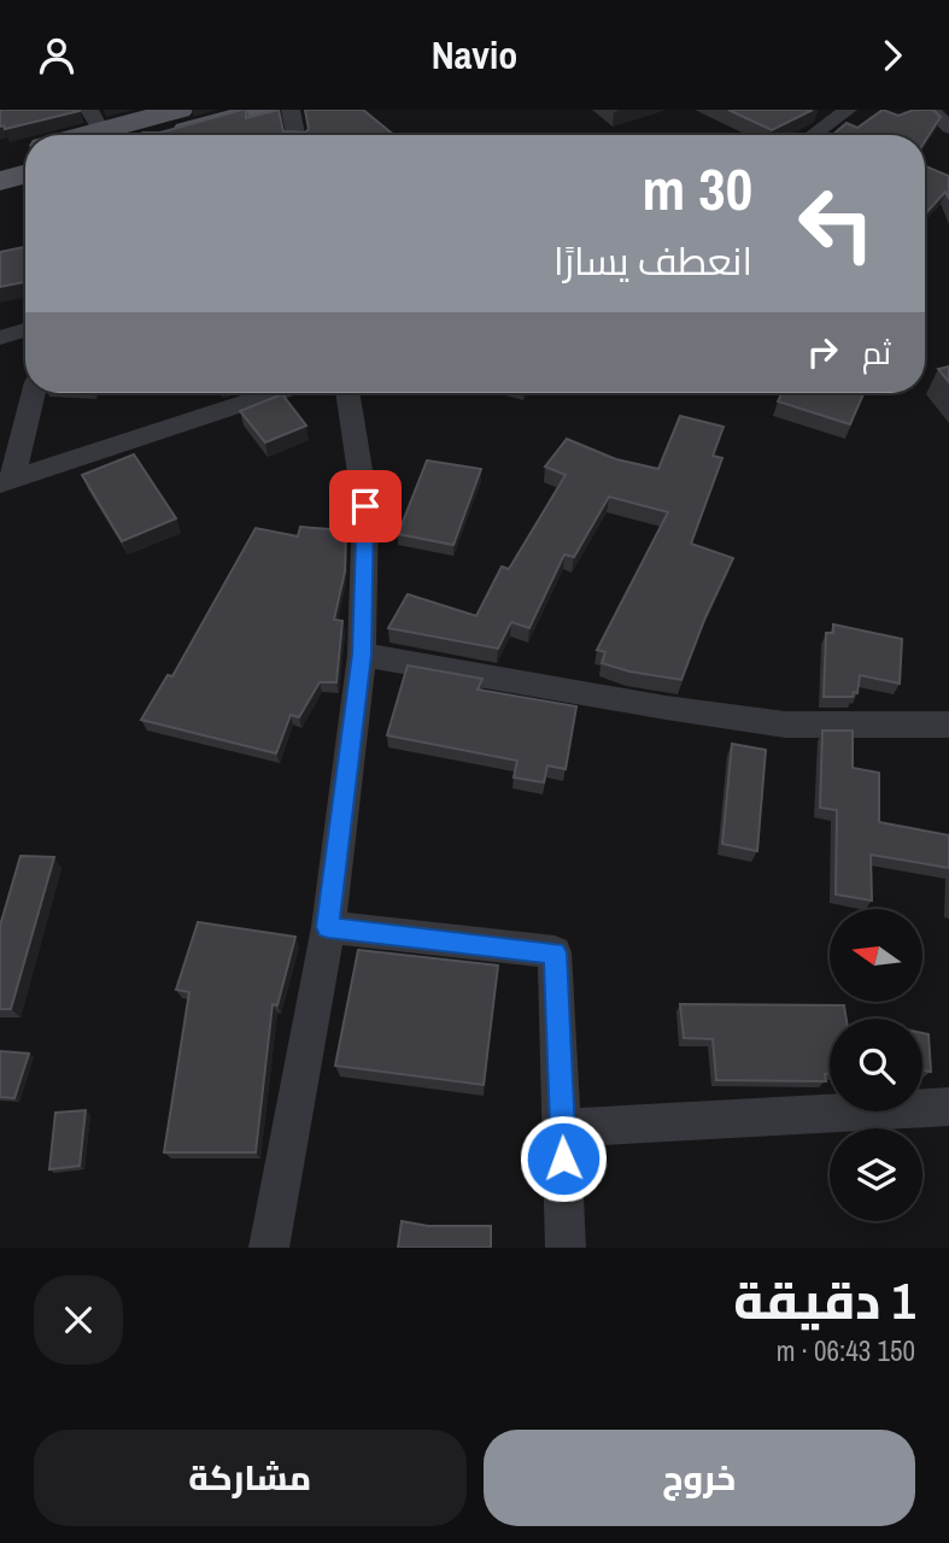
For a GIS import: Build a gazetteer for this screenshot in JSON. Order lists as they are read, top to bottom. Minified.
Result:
{"north":"left","page":{"header":"Navio","turn":["30 m","انعطف يسارًا"],"then":"ثم","heading":["1 دقيقة","150 m · 06:43"],"buttons":["خروج","مشاركة"]}}
